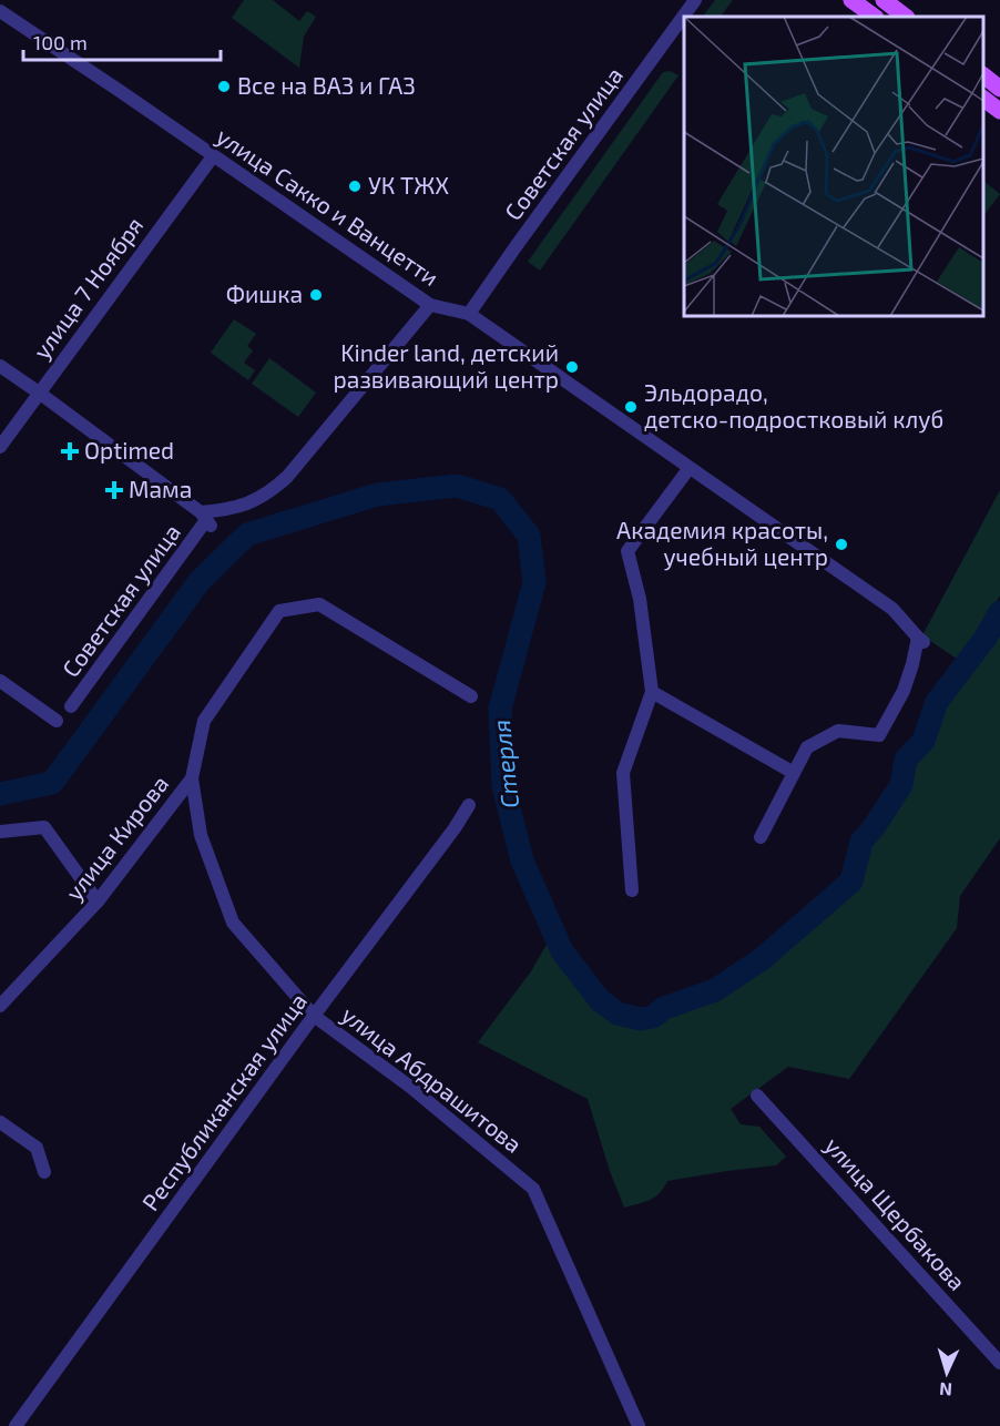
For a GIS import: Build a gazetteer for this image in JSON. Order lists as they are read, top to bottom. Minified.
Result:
{"streets":{"street":["Советская улица","улица Сакко и Ванцетти","улица 7 Ноября","улица Кирова","улица Абдрашитова","Республиканская улица","улица Щербакова"]},"crossings":[["Советская улица","улица Сакко и Ванцетти"],["улица Сакко и Ванцетти","улица 7 Ноября"],["улица Кирова","улица Абдрашитова"],["улица Абдрашитова","Республиканская улица"]],"water":["Стерля"],"places":{"other":["Все на ВАЗ и ГАЗ","УК ТЖХ","Фишка","Kinder land, детский развивающий центр","Эльдорадо, детско-подростковый клуб","Академия красоты, учебный центр"],"health":["Optimed","Мама"]},"scale_bar":"100 m","north":"bottom"}
